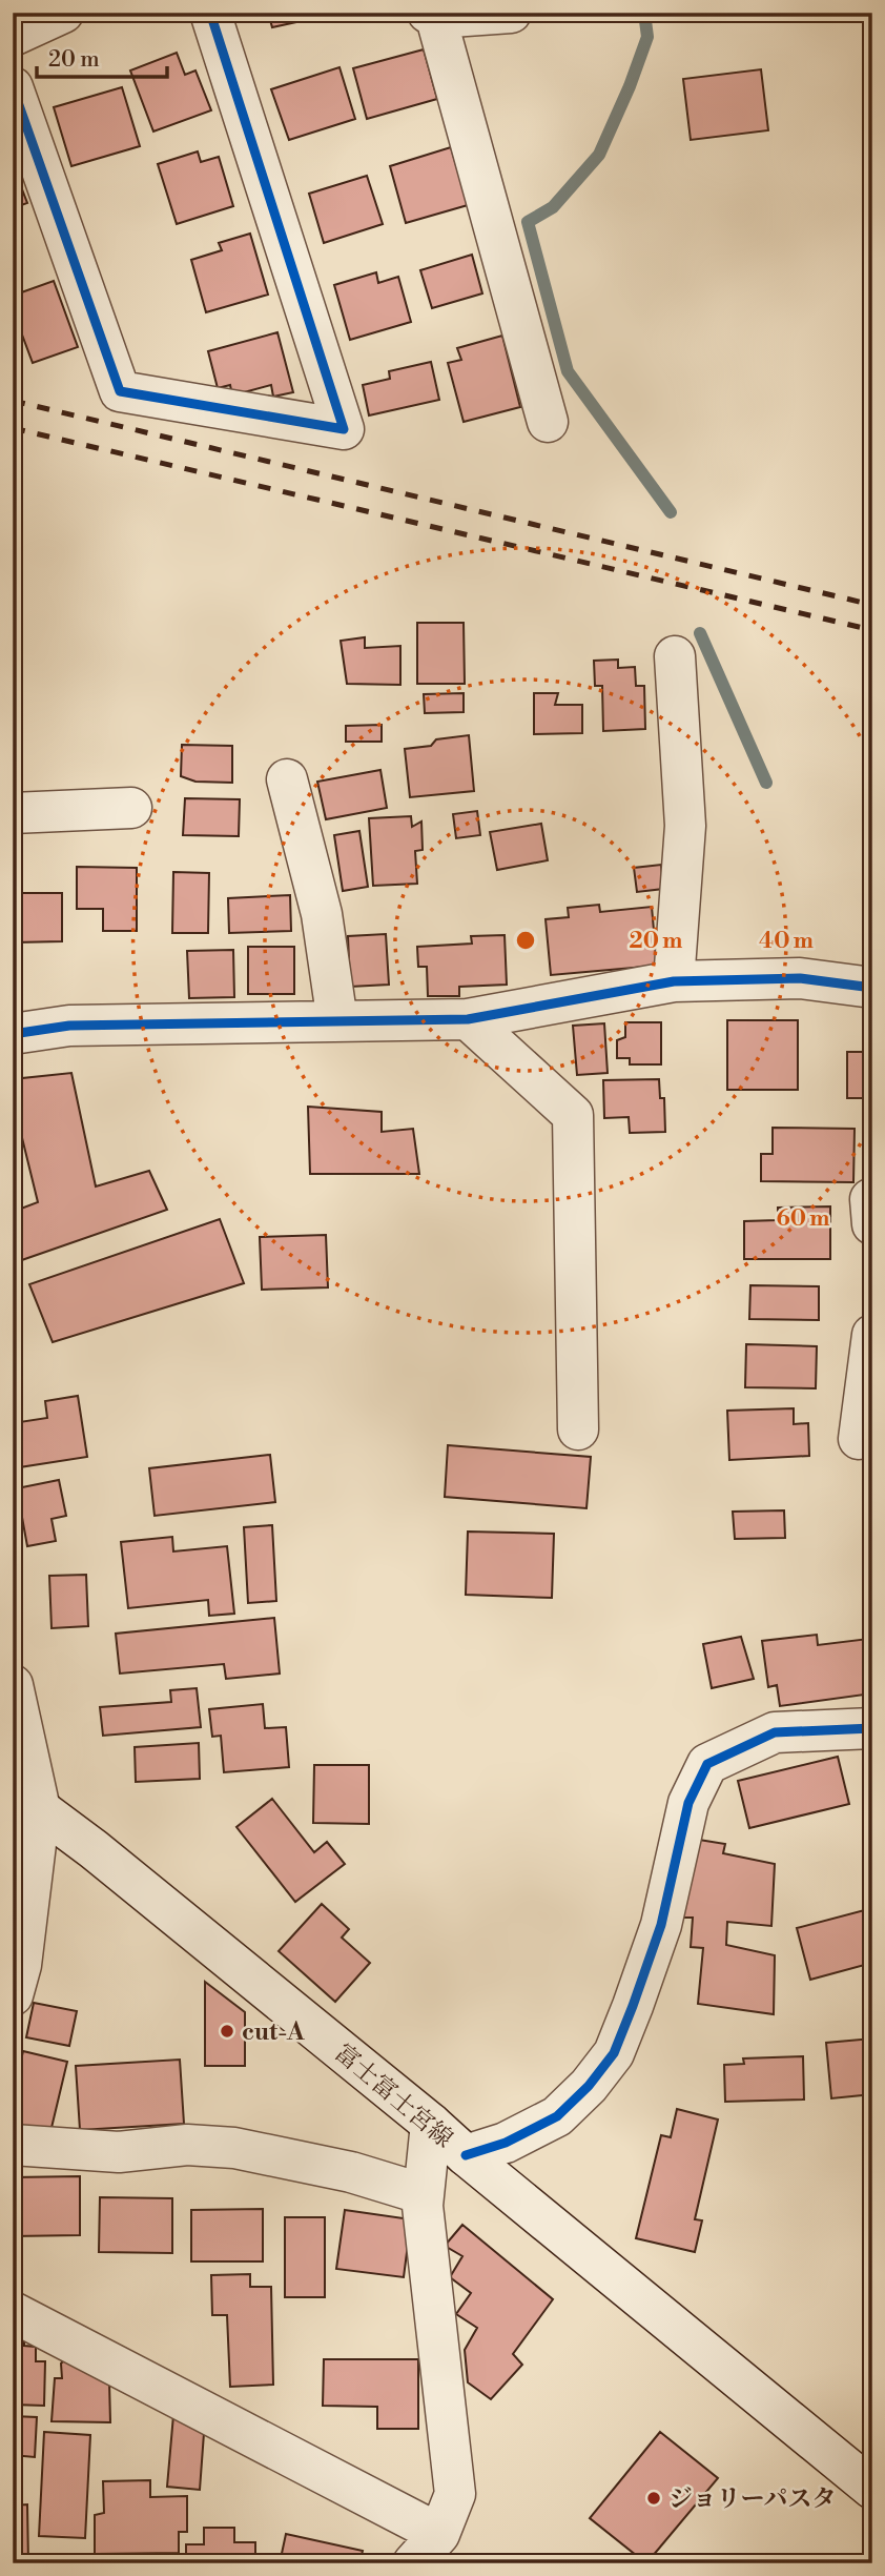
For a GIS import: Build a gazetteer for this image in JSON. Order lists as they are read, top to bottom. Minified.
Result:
{"streets":{"street":["富士富士宮線"]},"places":["cut-A","ジョリーパスタ"],"scale_bar":"20 m","rings":["20 m","40 m","60 m"]}
